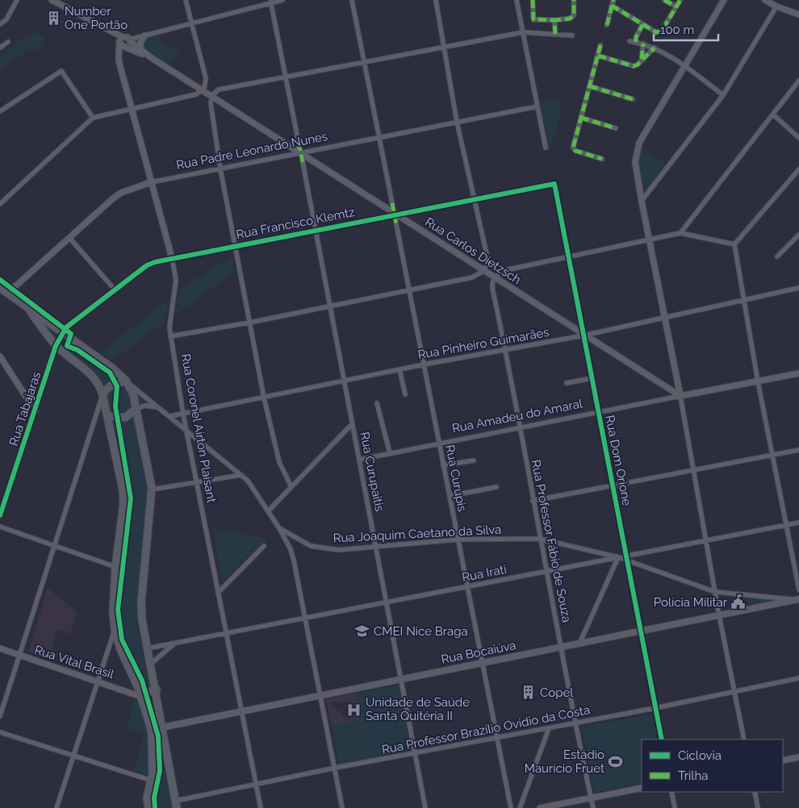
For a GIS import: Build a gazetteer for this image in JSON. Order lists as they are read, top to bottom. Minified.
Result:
{"streets":{"main road":["Rua Bocaiúva"],"street":["Rua Padre Leonardo Nunes","Rua Francisco Klemtz","Rua Carlos Dietzsch","Rua Pinheiro Guimarães","Rua Tabajaras","Rua Amadeu do Amaral","Rua Coronel Airton Plaisant","Rua Dom Orione","Rua Curupaitis","Rua Curupis","Rua Joaquim Caetano da Silva","Rua Professor Fábio de Souza","Rua Irati","Rua Vital Brasil","Rua Professor Brazílio Ovídio da Costa"]},"crossings":[["Rua Padre Leonardo Nunes","Rua Carlos Dietzsch"],["Rua Padre Leonardo Nunes","Rua Coronel Airton Plaisant"],["Rua Francisco Klemtz","Rua Carlos Dietzsch"],["Rua Francisco Klemtz","Rua Tabajaras"],["Rua Francisco Klemtz","Rua Coronel Airton Plaisant"],["Rua Francisco Klemtz","Rua Dom Orione"],["Rua Francisco Klemtz","Rua Curupaitis"],["Rua Carlos Dietzsch","Rua Pinheiro Guimarães"],["Rua Carlos Dietzsch","Rua Amadeu do Amaral"],["Rua Carlos Dietzsch","Rua Coronel Airton Plaisant"],["Rua Carlos Dietzsch","Rua Dom Orione"],["Rua Carlos Dietzsch","Rua Professor Fábio de Souza"],["Rua Pinheiro Guimarães","Rua Coronel Airton Plaisant"],["Rua Pinheiro Guimarães","Rua Dom Orione"],["Rua Pinheiro Guimarães","Rua Curupaitis"],["Rua Pinheiro Guimarães","Rua Curupis"],["Rua Pinheiro Guimarães","Rua Joaquim Caetano da Silva"],["Rua Pinheiro Guimarães","Rua Professor Fábio de Souza"],["Rua Amadeu do Amaral","Rua Dom Orione"],["Rua Amadeu do Amaral","Rua Curupaitis"],["Rua Amadeu do Amaral","Rua Curupis"],["Rua Amadeu do Amaral","Rua Professor Fábio de Souza"],["Rua Coronel Airton Plaisant","Rua Joaquim Caetano da Silva"],["Rua Coronel Airton Plaisant","Rua Irati"],["Rua Coronel Airton Plaisant","Rua Bocaiúva"],["Rua Coronel Airton Plaisant","Rua Professor Brazílio Ovídio da Costa"],["Rua Dom Orione","Rua Irati"],["Rua Dom Orione","Rua Bocaiúva"],["Rua Dom Orione","Rua Professor Brazílio Ovídio da Costa"],["Rua Curupaitis","Rua Joaquim Caetano da Silva"],["Rua Curupaitis","Rua Irati"],["Rua Curupaitis","Rua Bocaiúva"],["Rua Curupaitis","Rua Professor Brazílio Ovídio da Costa"],["Rua Curupis","Rua Joaquim Caetano da Silva"],["Rua Curupis","Rua Irati"],["Rua Curupis","Rua Bocaiúva"],["Rua Curupis","Rua Professor Brazílio Ovídio da Costa"],["Rua Joaquim Caetano da Silva","Rua Professor Fábio de Souza"],["Rua Joaquim Caetano da Silva","Rua Irati"],["Rua Professor Fábio de Souza","Rua Irati"],["Rua Professor Fábio de Souza","Rua Bocaiúva"],["Rua Professor Fábio de Souza","Rua Professor Brazílio Ovídio da Costa"]],"places":{"building":["Number One Portão","Copel"],"public building":["Polícia Militar"],"school or university":["CMEI Nice Braga"],"hospital":["Unidade de Saúde Santa Quitéria II"],"sports":["Estádio Maurício Fruet"]},"legend":["Ciclovia","Trilha"],"scale_bar":"100 m"}
